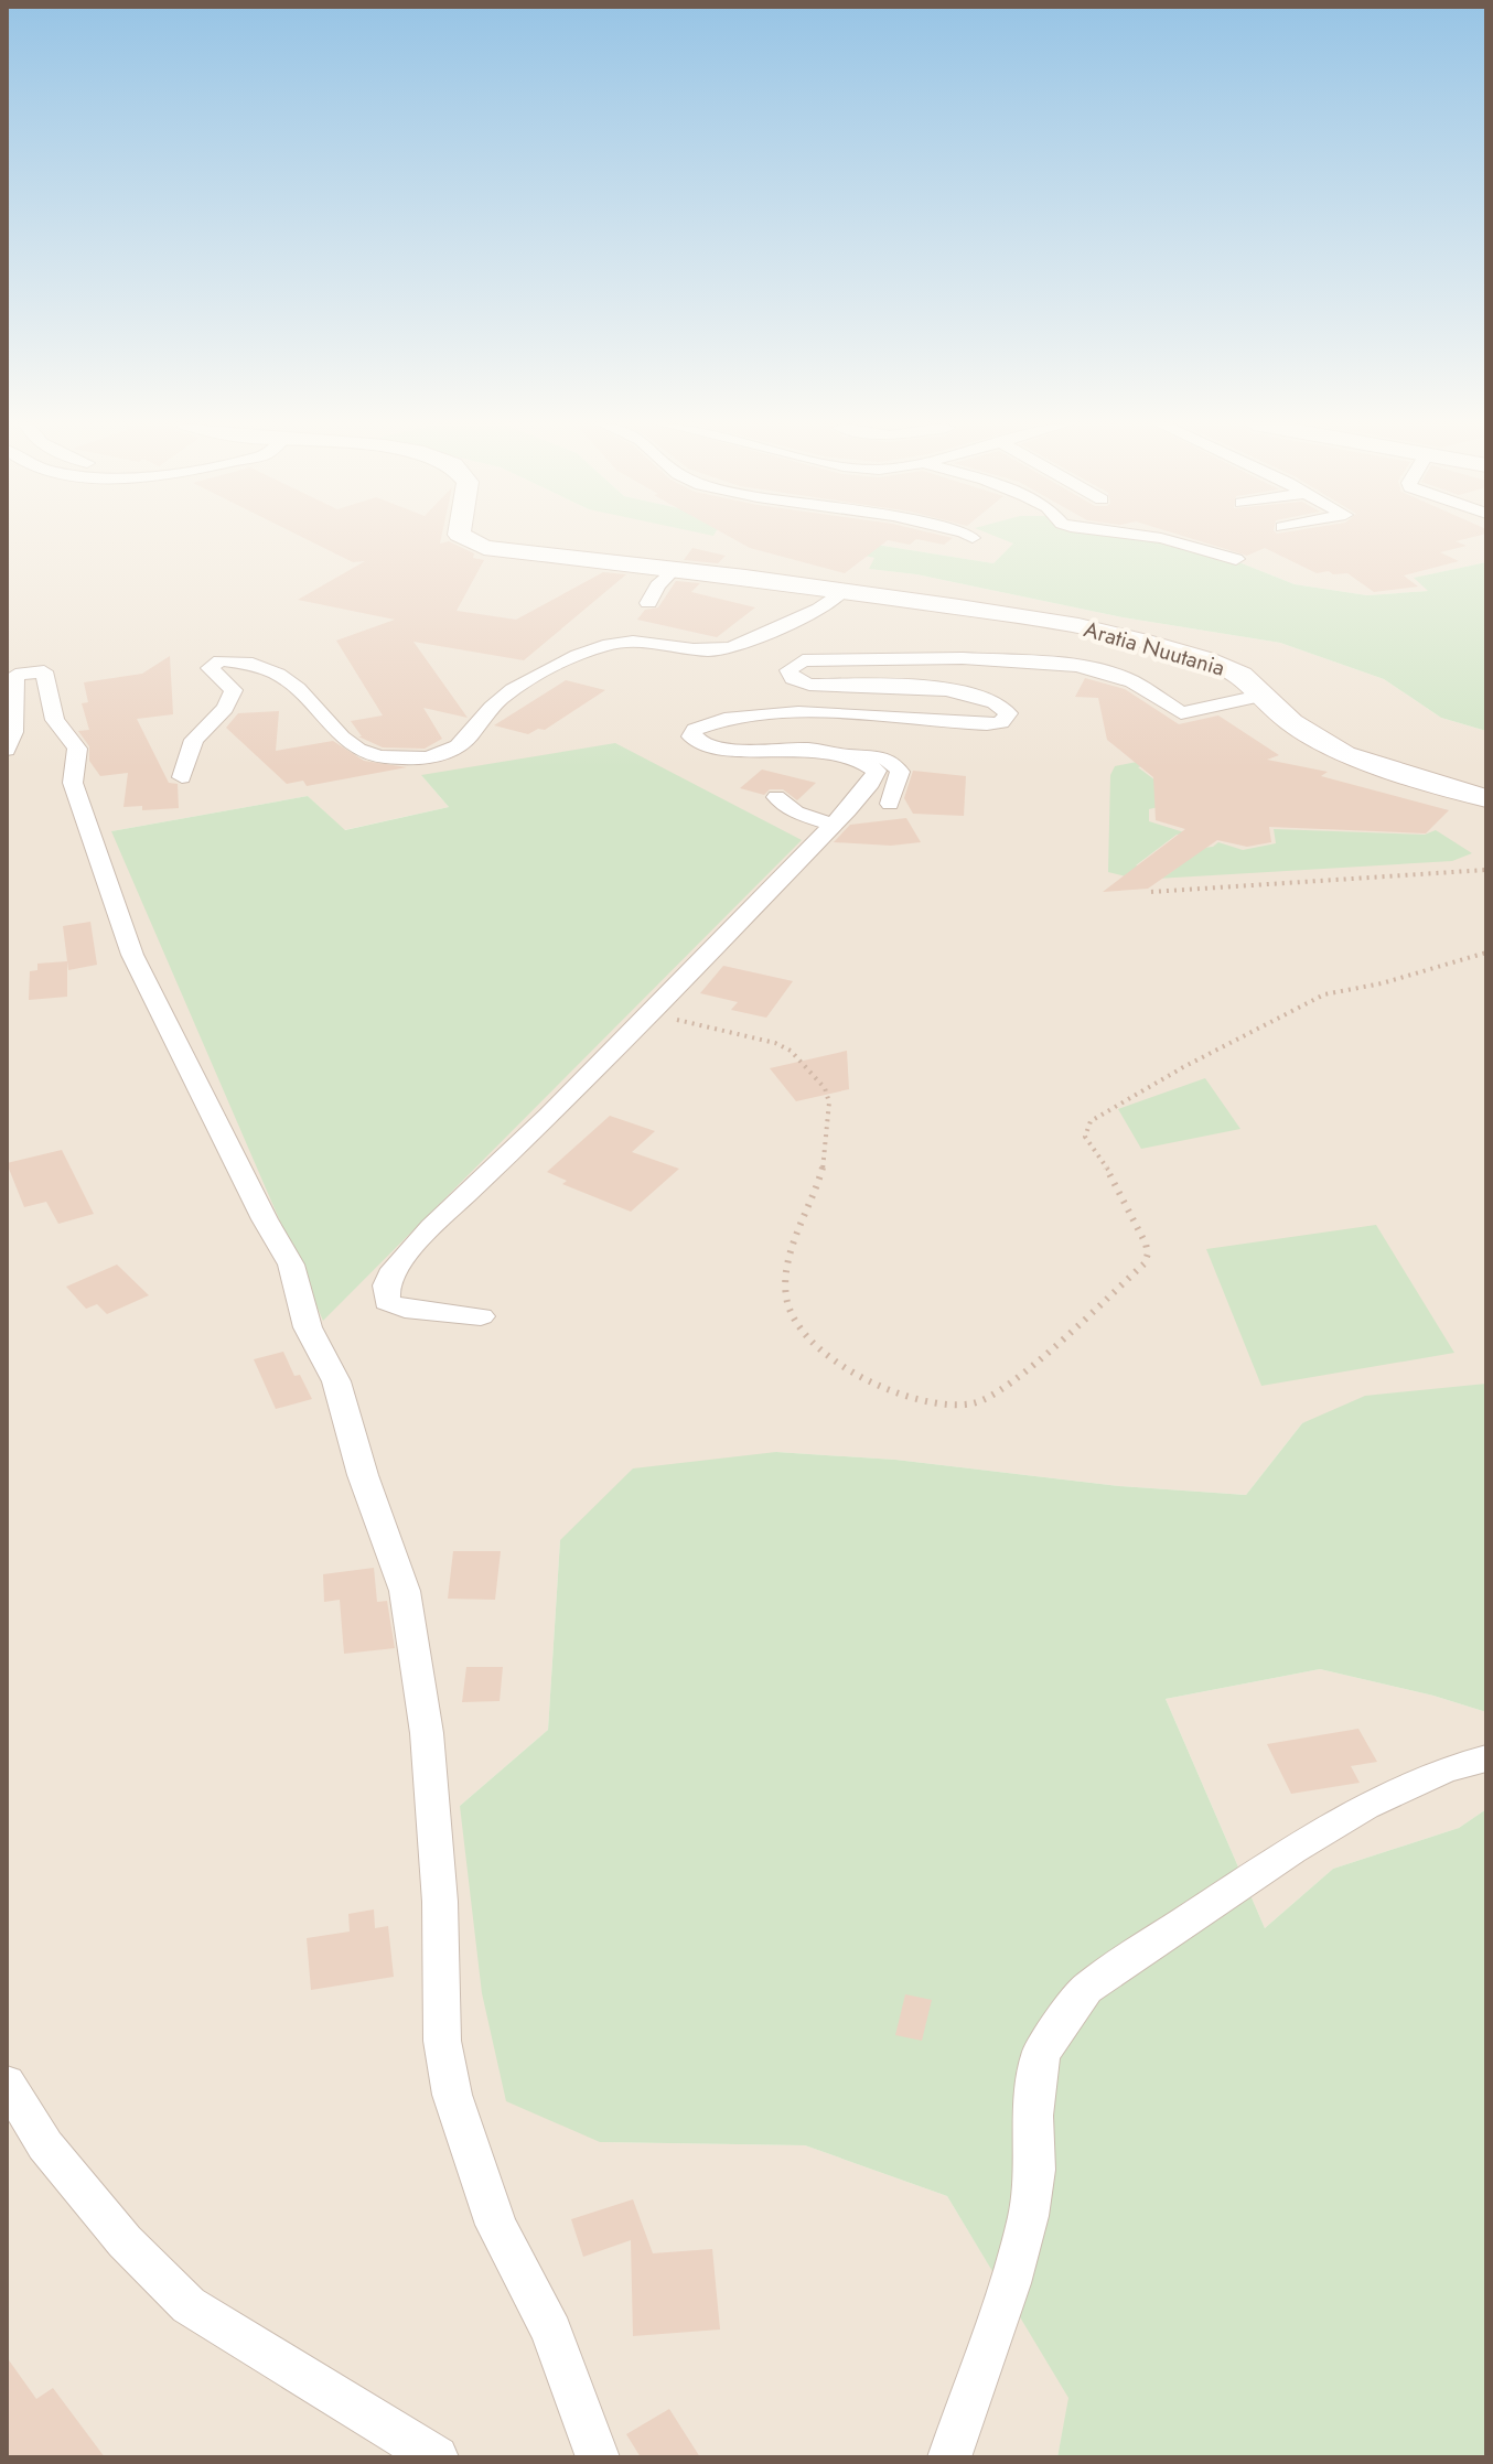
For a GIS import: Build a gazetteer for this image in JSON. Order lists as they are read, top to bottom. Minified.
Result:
{"streets":{"street":["Aratia Nuutania"]}}
